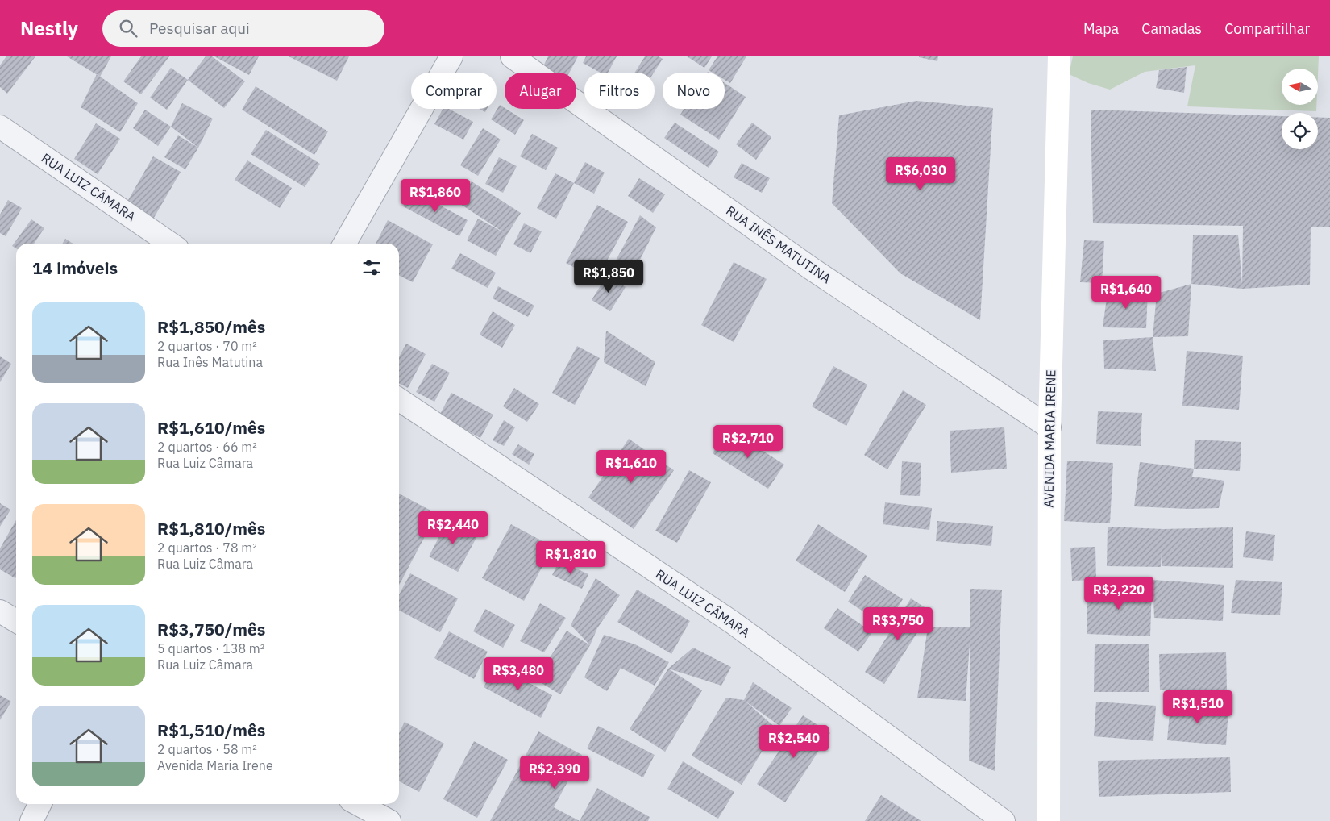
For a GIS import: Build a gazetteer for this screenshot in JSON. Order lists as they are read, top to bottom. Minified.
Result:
{"streets":{"main road":["AVENIDA MARIA IRENE"],"street":["RUA LUIZ CÂMARA","RUA INÊS MATUTINA"]},"crossings":[["RUA INÊS MATUTINA","AVENIDA MARIA IRENE"]],"north":"left","page":{"header":"Nestly","search":"Pesquisar aqui","nav":["Mapa","Camadas","Compartilhar"],"chip":["Comprar","Alugar","Filtros","Novo"],"price":["R$6,030","R$1,860","R$1,850","R$1,640","R$2,710","R$1,610","R$2,440","R$1,810","R$2,220","R$3,750","R$3,480","R$1,510","R$2,540","R$2,390"],"heading":"14 imóveis","list":[{"name":"R$1,850/mês","note":"2 quartos · 70 m² · Rua Inês Matutina"},{"name":"R$1,610/mês","note":"2 quartos · 66 m² · Rua Luiz Câmara"},{"name":"R$1,810/mês","note":"2 quartos · 78 m² · Rua Luiz Câmara"},{"name":"R$3,750/mês","note":"5 quartos · 138 m² · Rua Luiz Câmara"},{"name":"R$1,510/mês","note":"2 quartos · 58 m² · Avenida Maria Irene"}]}}
